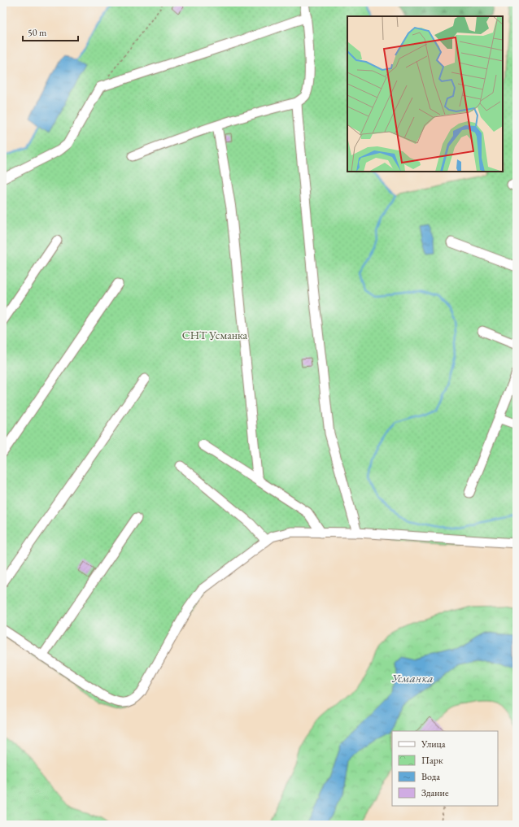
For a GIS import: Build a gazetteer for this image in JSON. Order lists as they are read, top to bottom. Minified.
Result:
{"water":["Усманка"],"parks":["СНТ Усманка"],"legend":["Улица","Парк","Вода","Здание"],"scale_bar":"50 m"}
